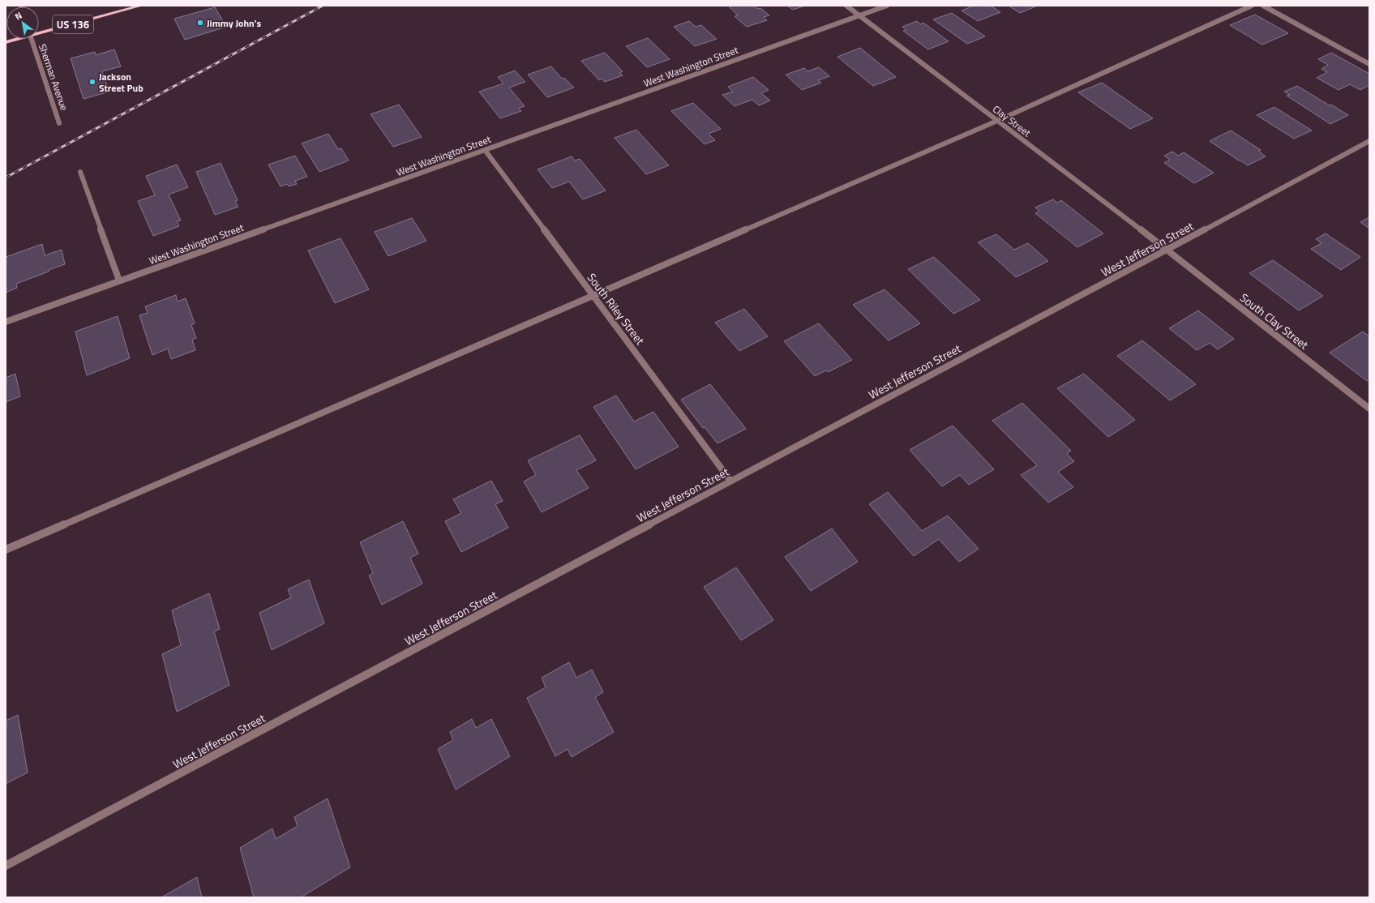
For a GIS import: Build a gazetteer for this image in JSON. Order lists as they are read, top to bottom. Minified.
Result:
{"streets":{"main road":["US 136"],"street":["West Washington Street","Sherman Avenue","Clay Street","West Jefferson Street","South Riley Street","South Clay Street"]},"crossings":[["West Washington Street","Clay Street"],["West Washington Street","South Riley Street"],["Clay Street","West Jefferson Street"],["Clay Street","South Clay Street"],["West Jefferson Street","South Riley Street"],["West Jefferson Street","South Clay Street"]],"places":["Jimmy John's","Jackson Street Pub"],"north":"top left"}
